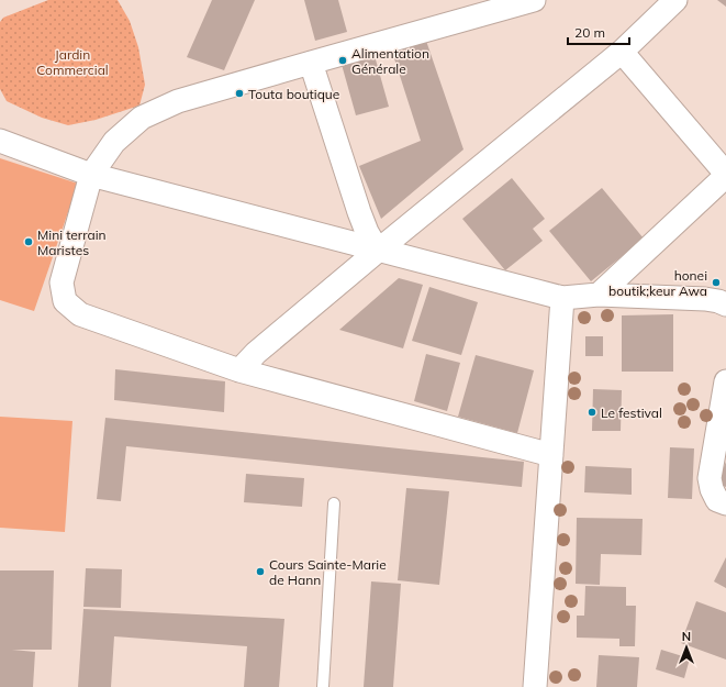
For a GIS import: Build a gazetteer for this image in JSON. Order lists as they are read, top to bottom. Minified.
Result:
{"parks":["Jardin Commercial"],"places":["Alimentation Générale","Touta boutique","Mini terrain Maristes","honei boutik;keur Awa","Le festival","Cours Sainte-Marie de Hann"],"scale_bar":"20 m","north":"top"}
